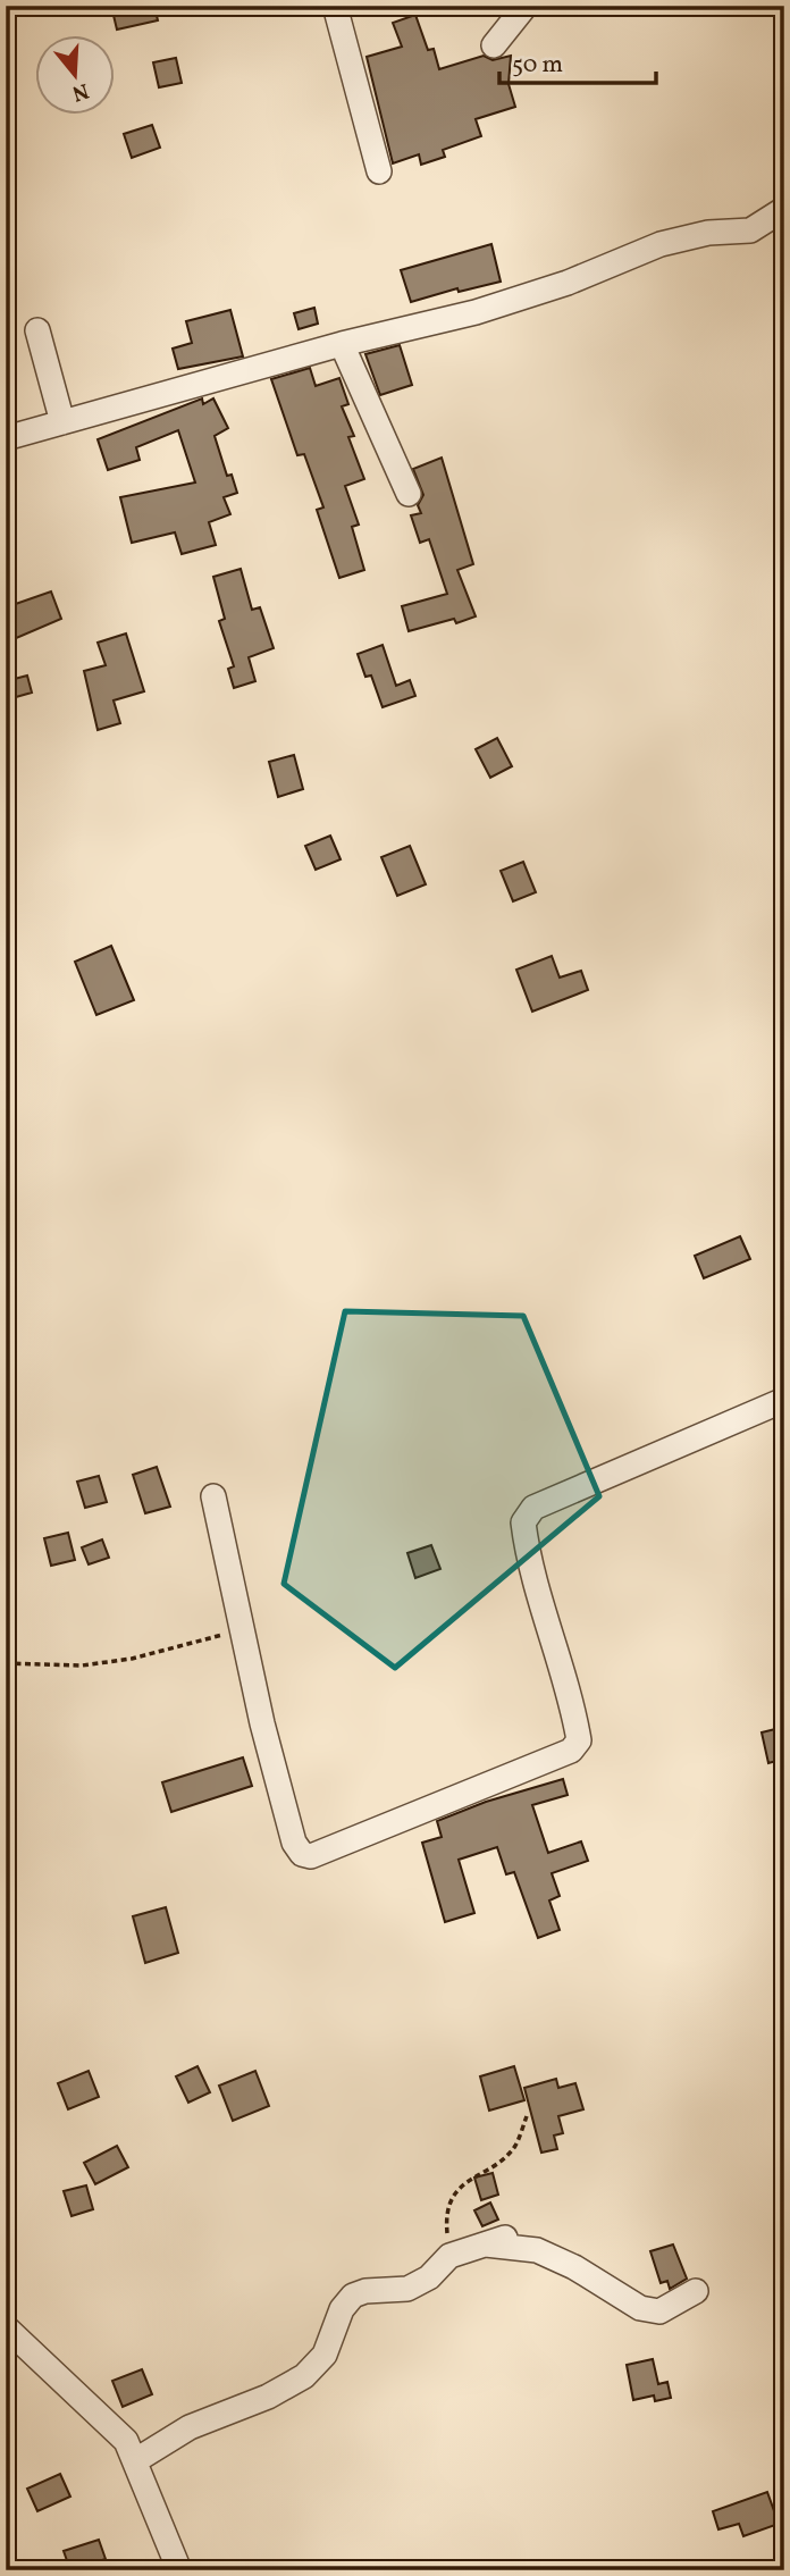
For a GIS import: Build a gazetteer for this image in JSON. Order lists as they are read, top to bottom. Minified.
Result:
{"scale_bar":"50 m","north":"bottom"}
